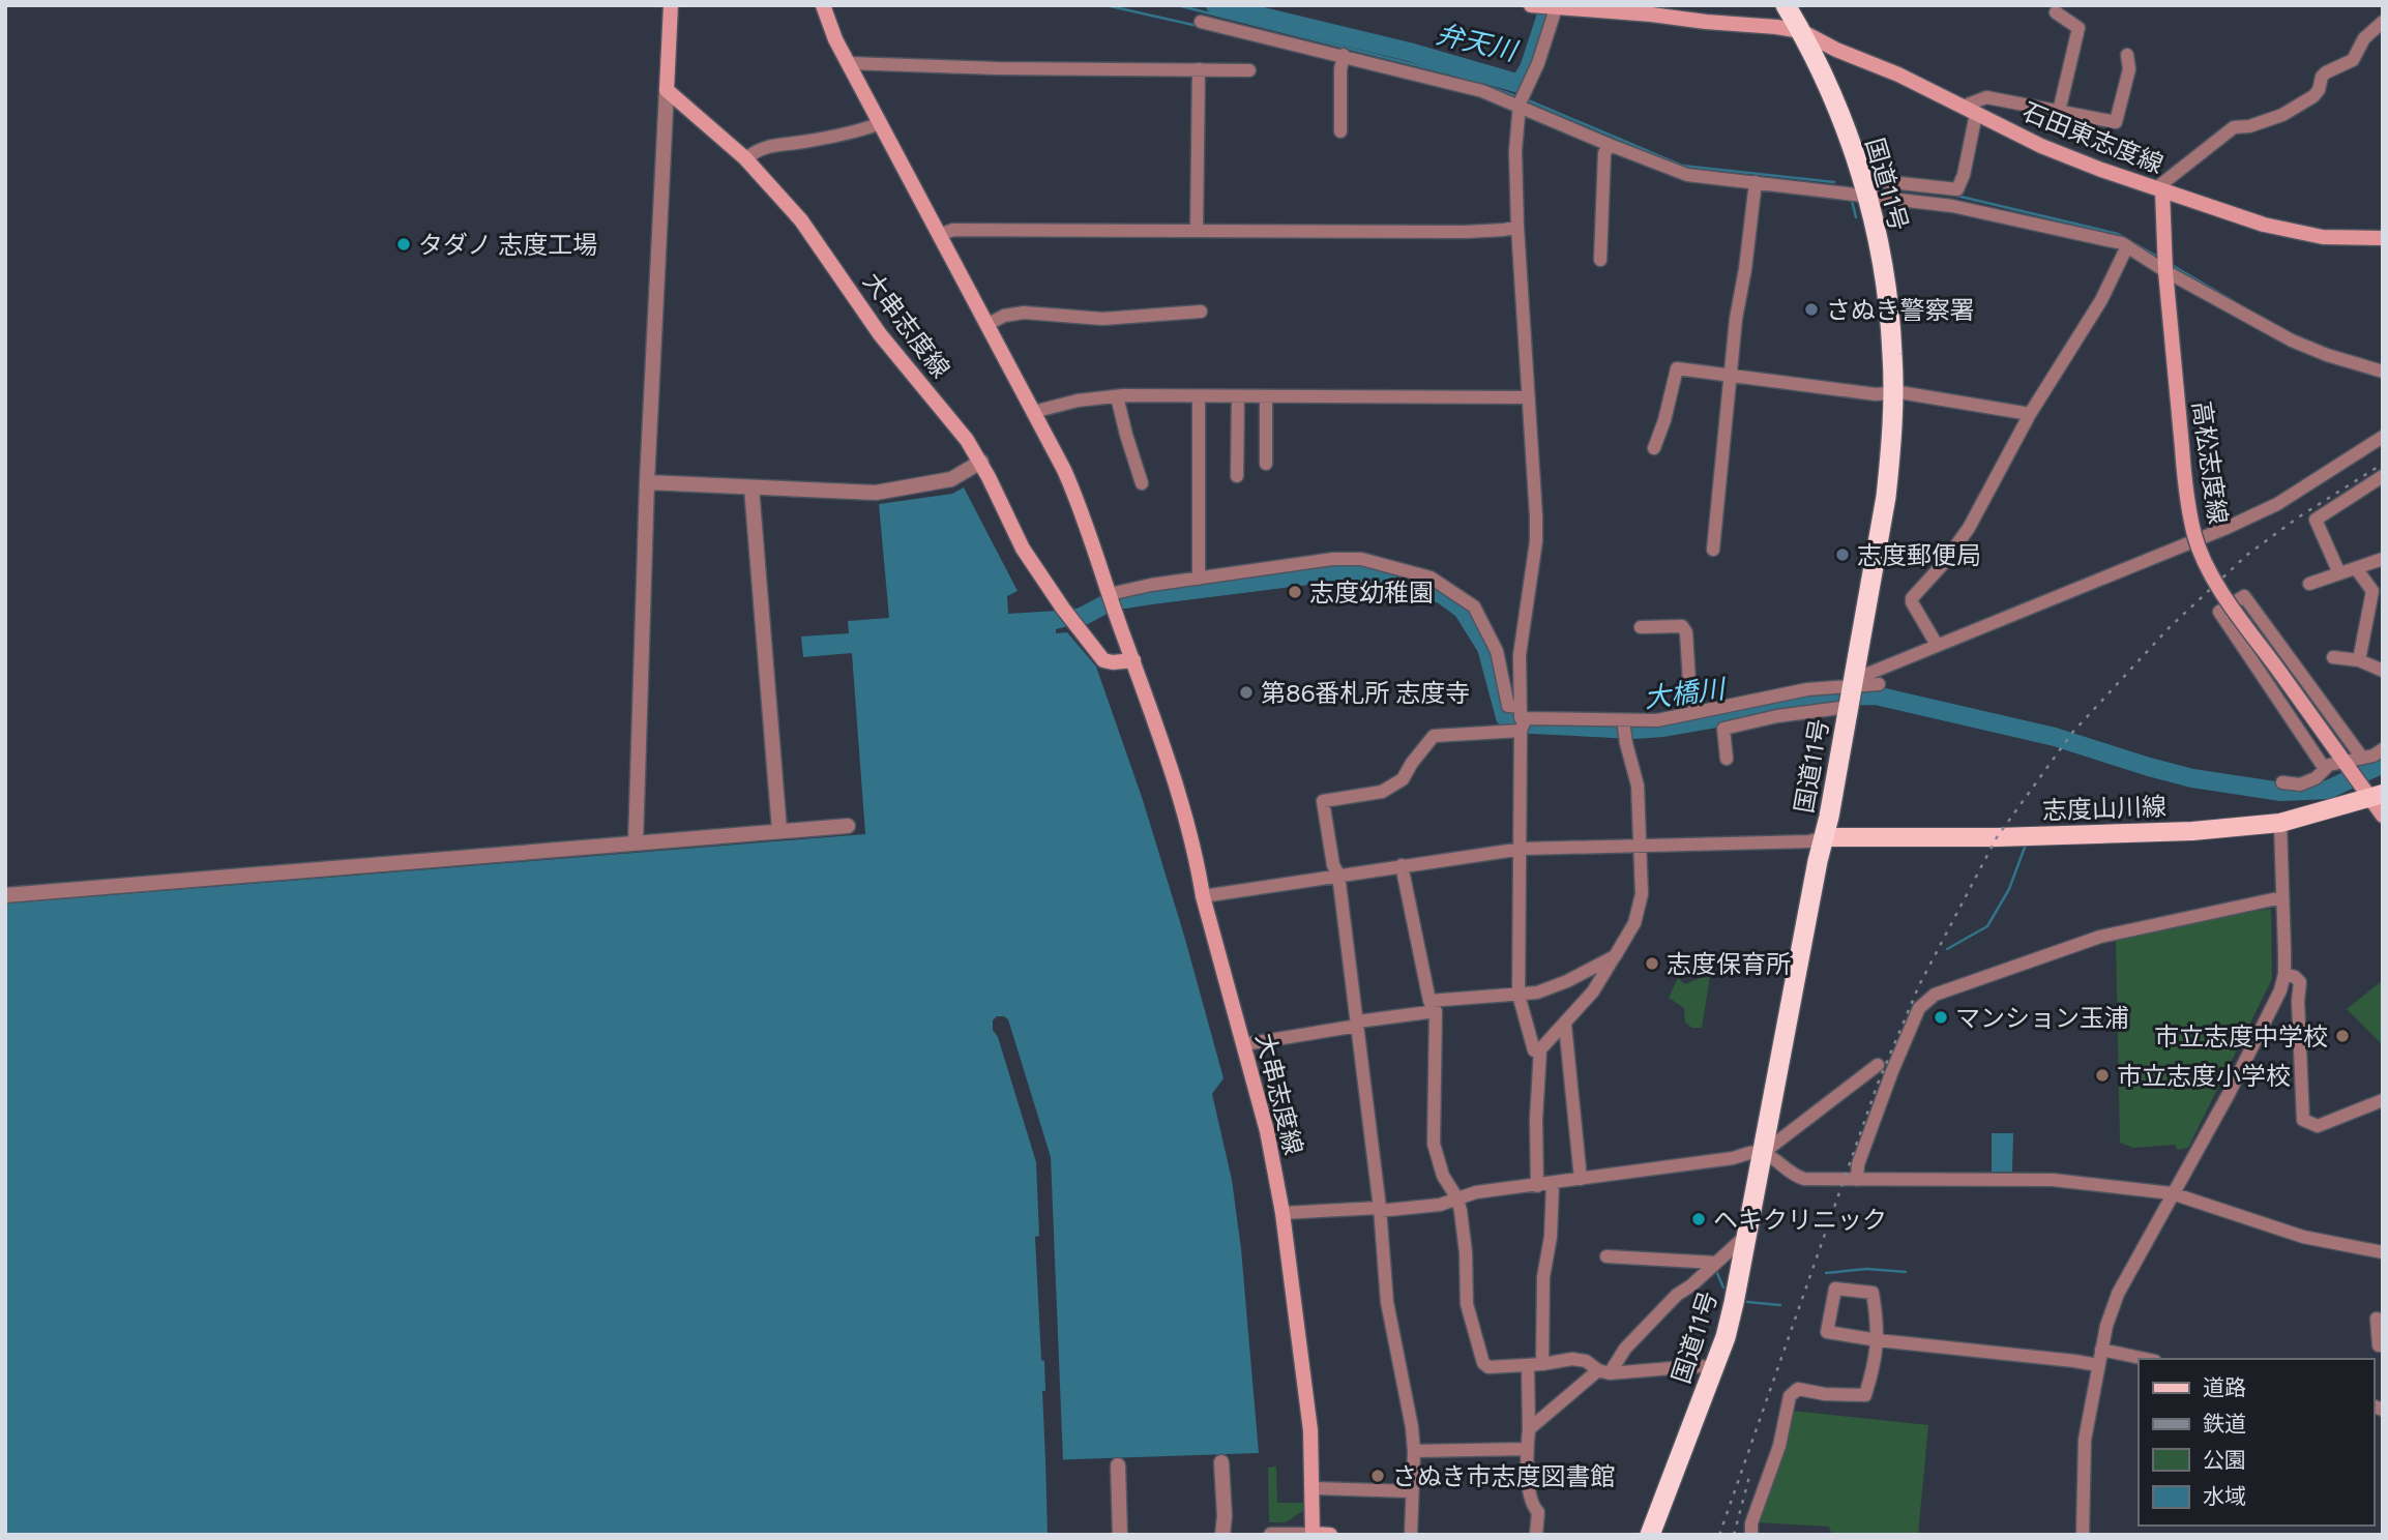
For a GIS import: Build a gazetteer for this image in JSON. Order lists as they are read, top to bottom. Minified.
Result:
{"streets":{"highway":["国道11号"],"main road":["石田東志度線","大串志度線","高松志度線","志度山川線"]},"crossings":[["石田東志度線","国道11号"],["石田東志度線","高松志度線"],["国道11号","志度山川線"],["高松志度線","志度山川線"]],"water":["弁天川","大橋川"],"places":["タダノ 志度工場","さぬき警察署","志度郵便局","志度幼稚園","第86番札所 志度寺","志度保育所","マンション玉浦","市立志度中学校","市立志度小学校","ヘキクリニック","さぬき市志度図書館"],"legend":["道路","鉄道","公園","水域"]}
